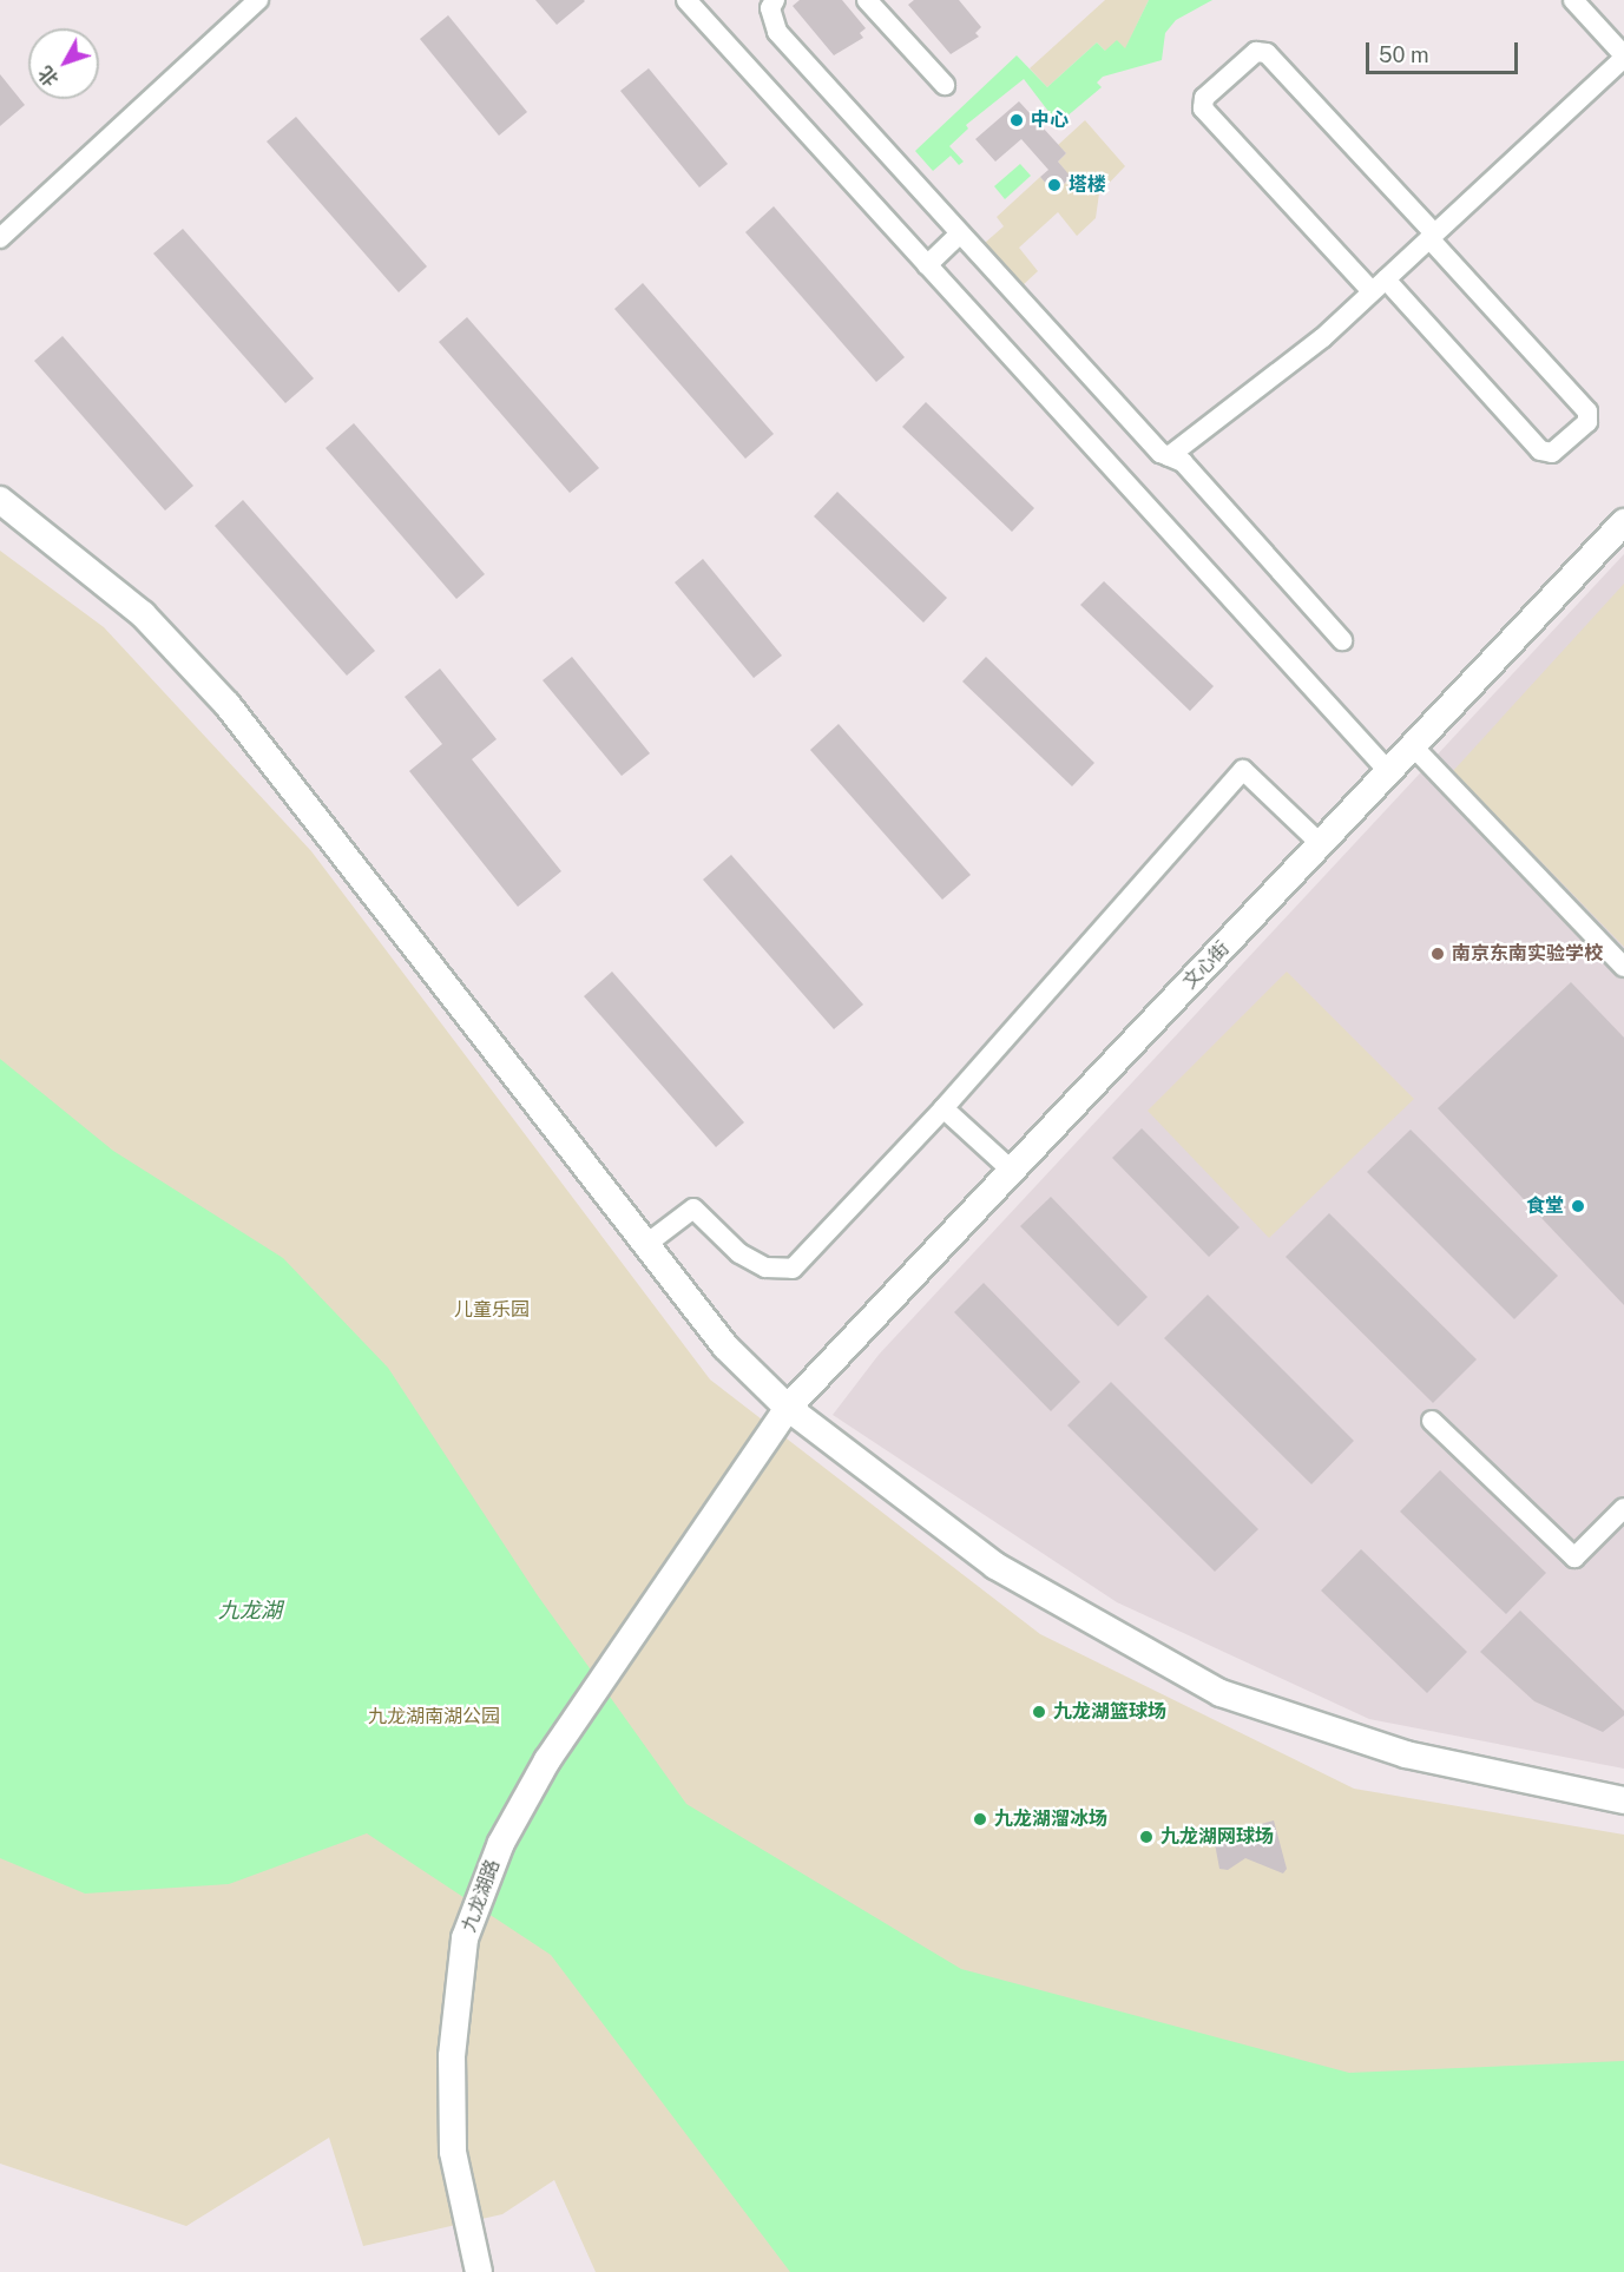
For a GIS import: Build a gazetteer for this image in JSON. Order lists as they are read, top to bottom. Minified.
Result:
{"streets":{"street":["文心街","九龙湖路"]},"crossings":[["文心街","九龙湖路"]],"water":["九龙湖"],"parks":["儿童乐园","九龙湖南湖公园"],"places":["中心","塔楼","南京东南实验学校","食堂","九龙湖篮球场","九龙湖溜冰场","九龙湖网球场"],"scale_bar":"50 m","north":"bottom left"}
